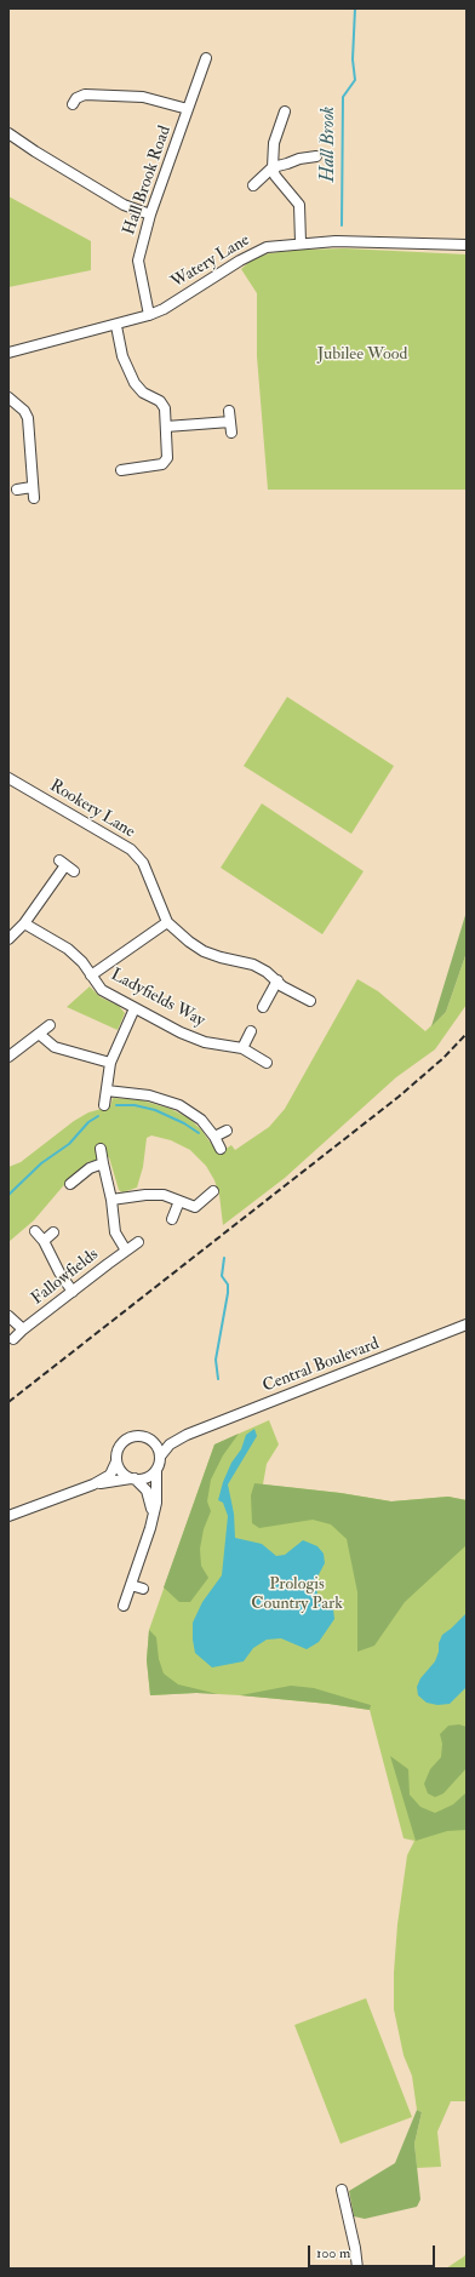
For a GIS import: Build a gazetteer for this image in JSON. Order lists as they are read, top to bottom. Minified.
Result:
{"streets":{"street":["Hall Brook Road","Watery Lane","Rookery Lane","Ladyfields Way","Fallowfields","Central Boulevard"]},"crossings":[["Hall Brook Road","Watery Lane"]],"water":["Hall Brook"],"parks":["Jubilee Wood","Prologis Country Park"],"scale_bar":"100 m"}
